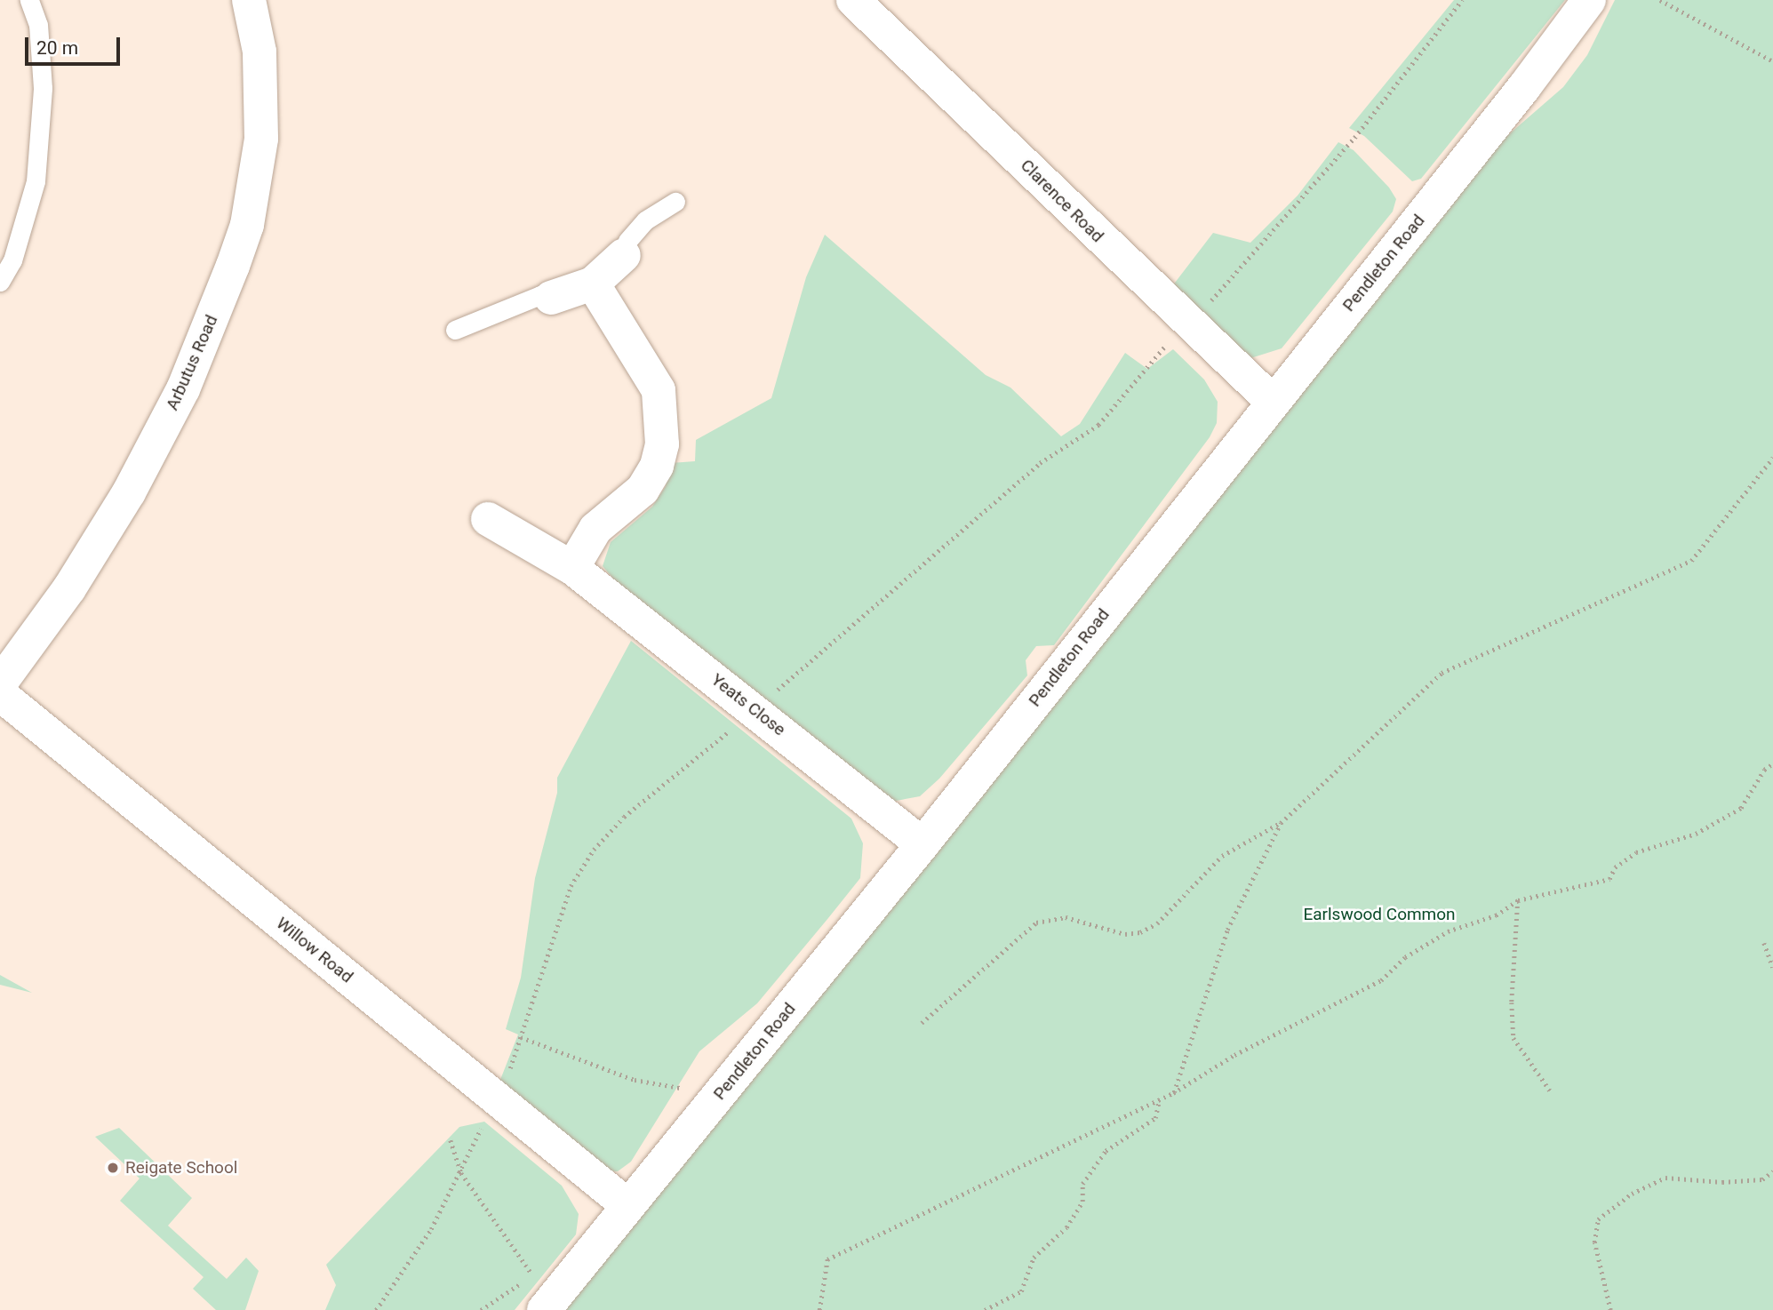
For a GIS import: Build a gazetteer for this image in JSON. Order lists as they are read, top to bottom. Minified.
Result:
{"streets":{"street":["Clarence Road","Pendleton Road","Arbutus Road","Yeats Close","Willow Road"]},"crossings":[["Clarence Road","Pendleton Road"],["Pendleton Road","Yeats Close"],["Pendleton Road","Willow Road"]],"parks":["Earlswood Common"],"places":["Reigate School"],"scale_bar":"20 m"}
